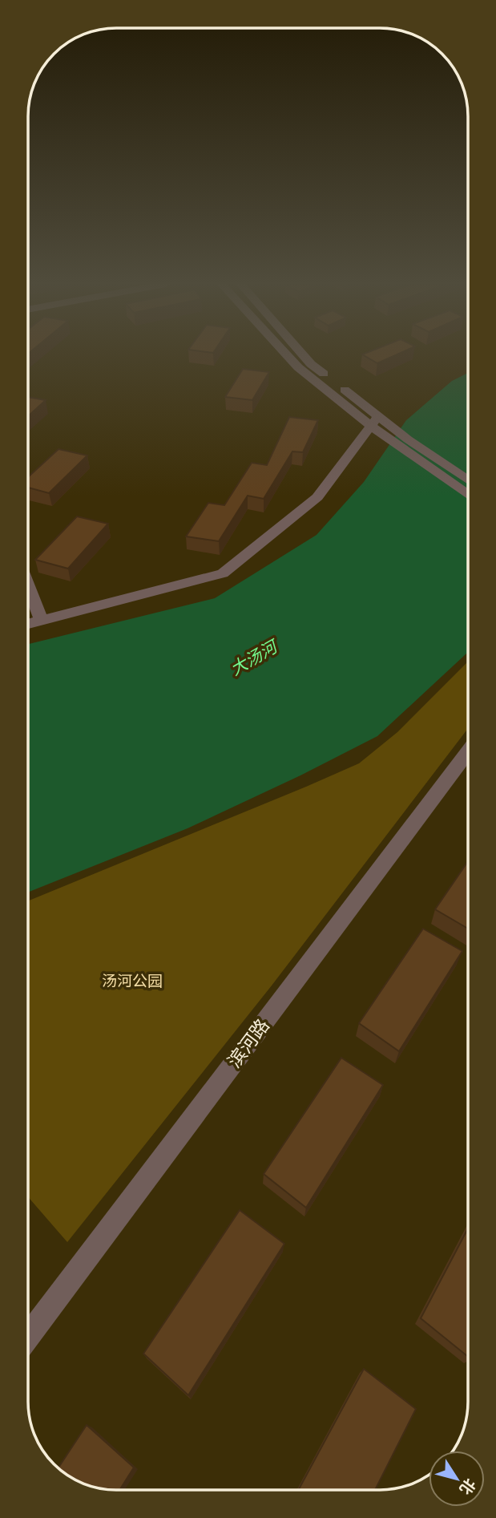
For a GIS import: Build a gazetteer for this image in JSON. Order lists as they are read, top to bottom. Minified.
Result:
{"streets":{"street":["滨河路"]},"water":["大汤河"],"parks":["汤河公园"],"north":"bottom right"}
